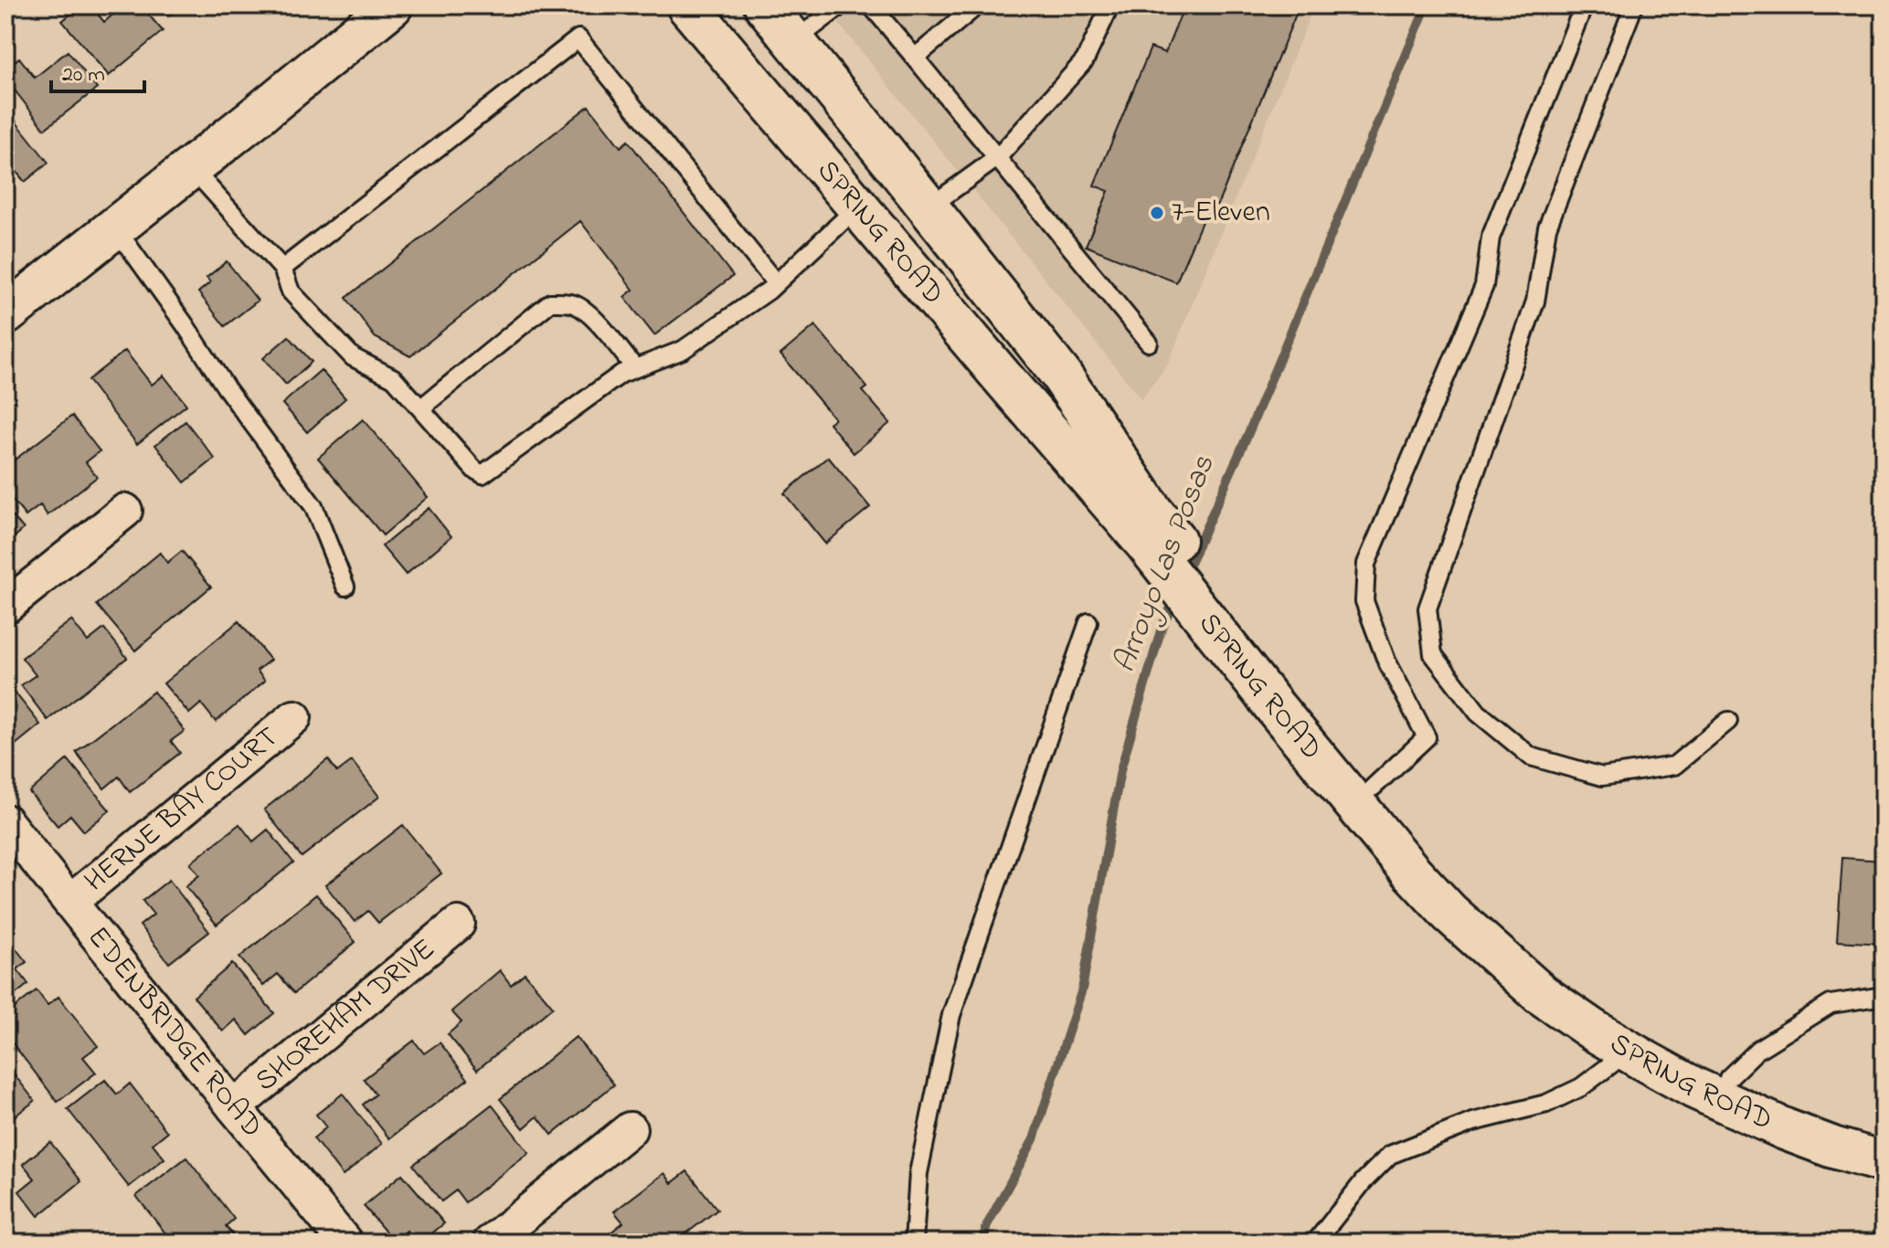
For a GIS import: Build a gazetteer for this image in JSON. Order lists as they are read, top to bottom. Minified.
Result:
{"streets":{"main road":["SPRING ROAD"],"street":["HERNE BAY COURT","SHOREHAM DRIVE","EDENBRIDGE ROAD"]},"crossings":[["HERNE BAY COURT","EDENBRIDGE ROAD"],["SHOREHAM DRIVE","EDENBRIDGE ROAD"]],"water":["Arroyo Las Posas"],"places":["7-Eleven"],"scale_bar":"20 m"}
